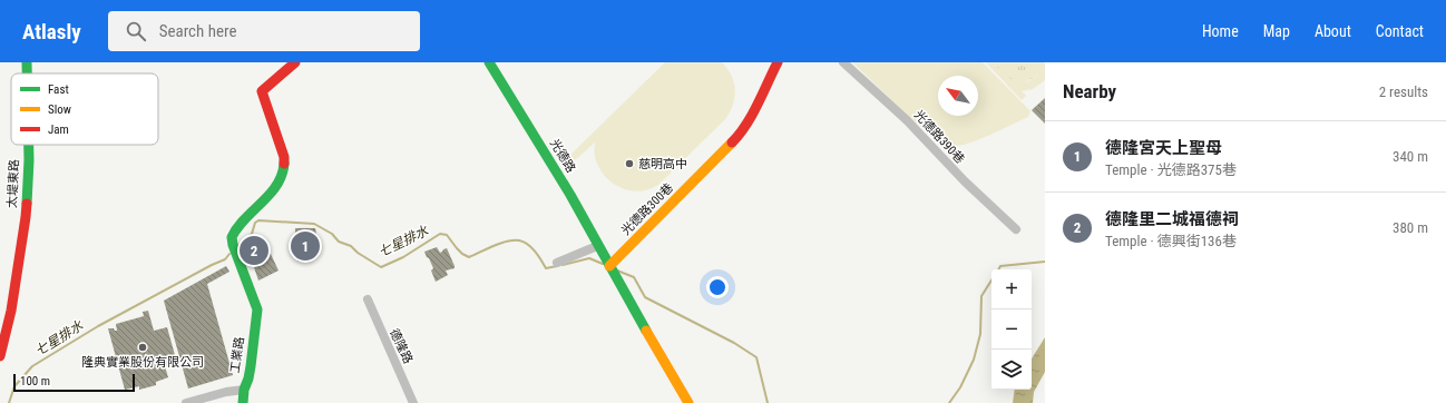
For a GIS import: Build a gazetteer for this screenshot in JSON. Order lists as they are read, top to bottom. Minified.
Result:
{"streets":{"street":["光德路390巷","光德路","太堤東路","光德路300巷","德隆路","工業路"]},"crossings":[["光德路","光德路300巷"]],"water":["七星排水"],"places":["慈明高中","隆典實業股份有限公司"],"legend":["Fast","Slow","Jam"],"scale_bar":"100 m","north":"top left","page":{"header":"Atlasly","search":"Search here","nav":["Home","Map","About","Contact"],"heading":["Nearby","2 results"],"list":[{"mark":"1","name":"德隆宮天上聖母","note":"Temple · 光德路375巷","value":"340 m"},{"mark":"2","name":"德隆里二城福德祠","note":"Temple · 德興街136巷","value":"380 m"}],"pins":["1","2"],"map_buttons":["+","−"],"scale":"100 m"}}
